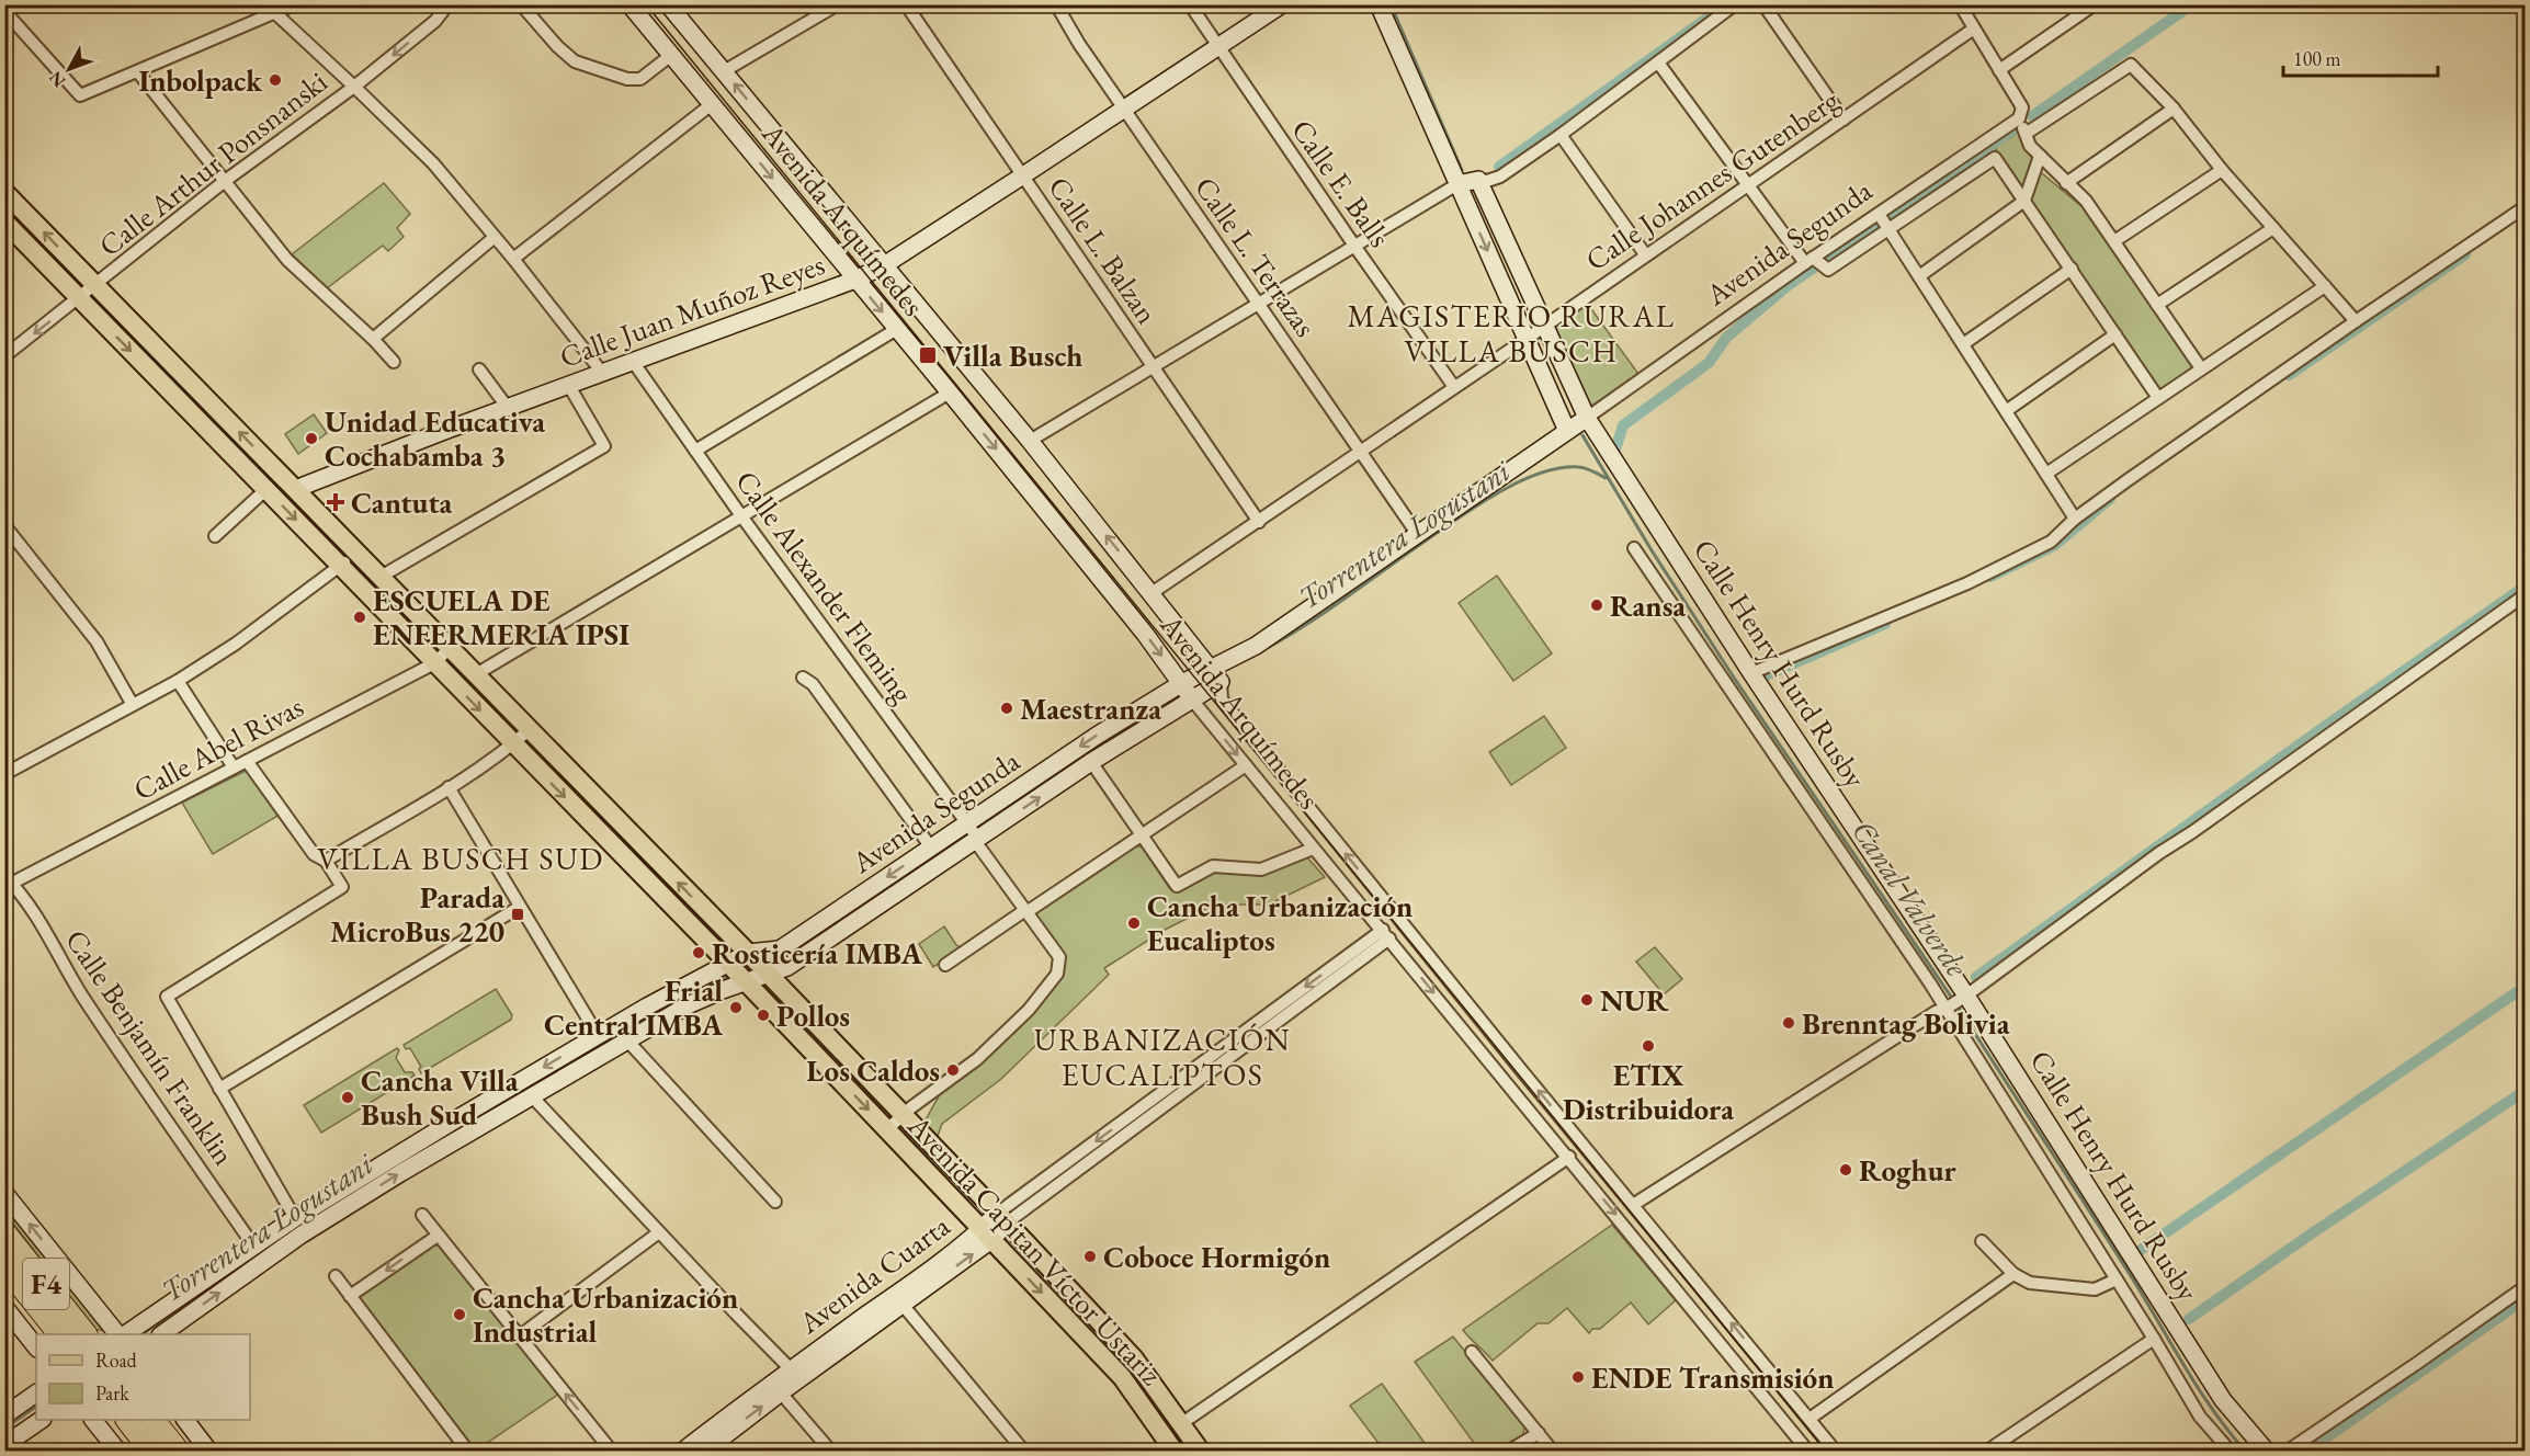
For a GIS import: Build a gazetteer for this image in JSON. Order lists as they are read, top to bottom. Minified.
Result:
{"streets":{"highway":["F4"],"main road":["Avenida Capitan Víctor Ustariz"],"street":["Calle Arthur Ponsnanski","Calle Johannes Gutenberg","Calle E. Balls","Avenida Arquímedes","Avenida Segunda","Calle L. Balzan","Calle L. Terrazas","Calle Juan Muñoz Reyes","Calle Alexander Fleming","Calle Henry Hurd Rusby","Calle Abel Rivas","Calle Benjamín Franklin","Avenida Cuarta"]},"crossings":[["Calle Arthur Ponsnanski","Avenida Capitan Víctor Ustariz"],["Calle Johannes Gutenberg","Calle E. Balls"],["Calle Johannes Gutenberg","Avenida Arquímedes"],["Calle Johannes Gutenberg","Calle L. Balzan"],["Calle Johannes Gutenberg","Calle L. Terrazas"],["Calle Johannes Gutenberg","Calle Henry Hurd Rusby"],["Calle E. Balls","Calle Juan Muñoz Reyes"],["Avenida Arquímedes","Avenida Segunda"],["Avenida Arquímedes","Calle Juan Muñoz Reyes"],["Avenida Arquímedes","Avenida Cuarta"],["Avenida Segunda","Calle L. Terrazas"],["Avenida Segunda","Calle Alexander Fleming"],["Avenida Segunda","Calle Henry Hurd Rusby"],["Avenida Segunda","Calle Benjamín Franklin"],["Avenida Segunda","Avenida Capitan Víctor Ustariz"],["Calle L. Balzan","Calle Juan Muñoz Reyes"],["Calle L. Terrazas","Calle Juan Muñoz Reyes"],["Calle Juan Muñoz Reyes","Calle Alexander Fleming"],["Calle Juan Muñoz Reyes","Avenida Capitan Víctor Ustariz"],["Calle Alexander Fleming","Avenida Capitan Víctor Ustariz"],["Calle Abel Rivas","Calle Benjamín Franklin"],["Calle Abel Rivas","Avenida Capitan Víctor Ustariz"],["Avenida Capitan Víctor Ustariz","Avenida Cuarta"]],"one_way":["Calle Arthur Ponsnanski"],"districts":["MAGISTERIO RURAL VILLA BUSCH","VILLA BUSCH SUD","URBANIZACIÓN EUCALIPTOS"],"water":["Torrentera Logustani","Canal Valverde"],"places":{"other":["Inbolpack","Unidad Educativa Cochabamba 3","Ransa","ESCUELA DE ENFERMERIA IPSI","Maestranza","Cancha Urbanización Eucaliptos","Rosticería IMBA","NUR","Frial Central IMBA","Pollos","Brenntag Bolivia","ETIX Distribuidora","Los Caldos","Cancha Villa Bush Sud","Roghur","Coboce Hormigón","Cancha Urbanización Industrial","ENDE Transmisión"],"transit":["Villa Busch","Parada MicroBus 220"],"health":["Cantuta"]},"legend":["Road","Park"],"scale_bar":"100 m","north":"bottom left"}
